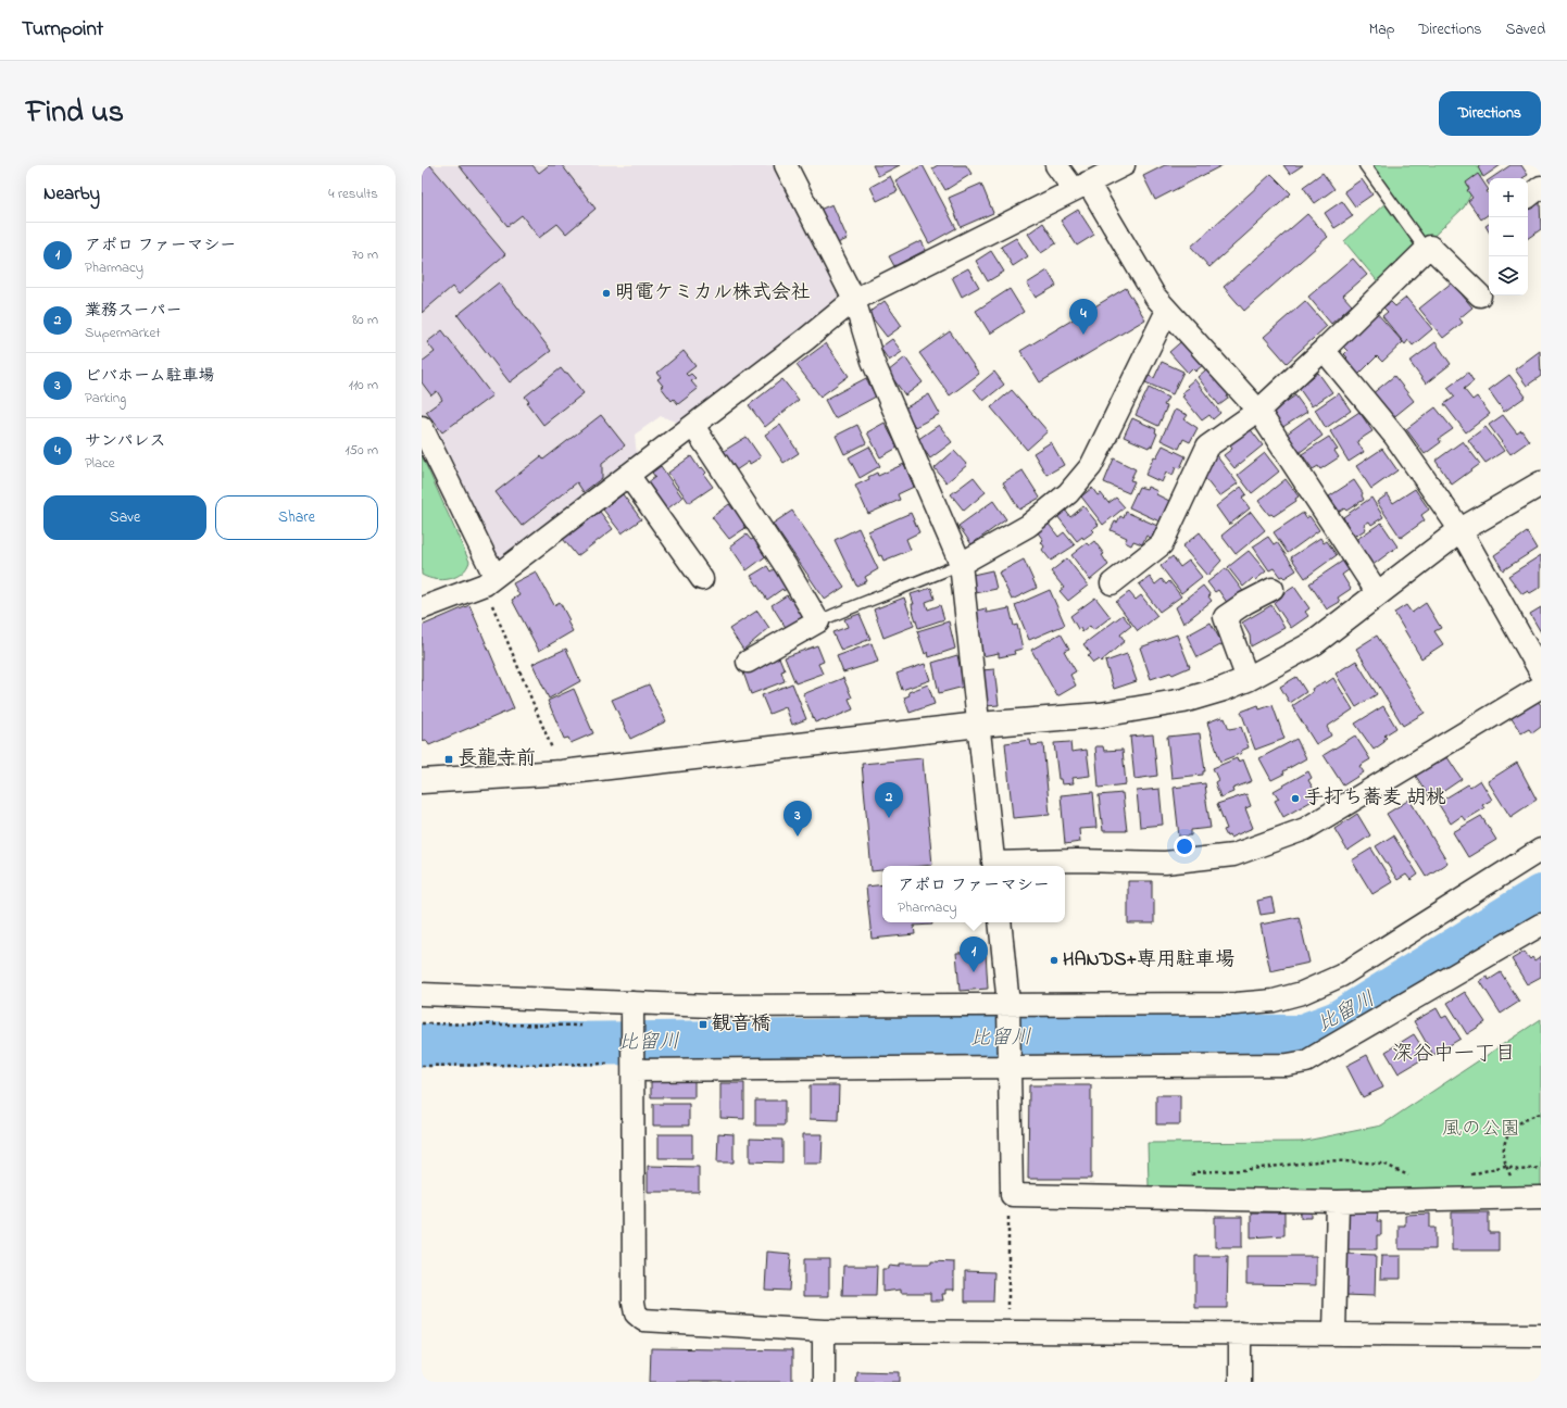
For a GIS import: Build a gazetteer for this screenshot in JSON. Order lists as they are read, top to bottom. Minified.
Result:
{"districts":["深谷中一丁目"],"water":["比留川"],"parks":["風の公園"],"places":{"other":["明電ケミカル株式会社","手打ち蕎麦 胡桃","HANDS+専用駐車場"],"transit":["長龍寺前","観音橋"]},"page":{"header":"Turnpoint","nav":["Map","Directions","Saved"],"title":"Find us","buttons":["Directions",["Save","Share"]],"heading":["Nearby","4 results"],"map_buttons":["+","−"],"list":[{"mark":"1","name":"アポロ ファーマシー","note":"Pharmacy","value":"70 m"},{"mark":"2","name":"業務スーパー","note":"Supermarket","value":"80 m"},{"mark":"3","name":"ビバホーム駐車場","note":"Parking","value":"110 m"},{"mark":"4","name":"サンパレス","note":"Place","value":"150 m"}],"pins":["4","2","3","1"],"popup":["アポロ ファーマシー","Pharmacy"]}}
